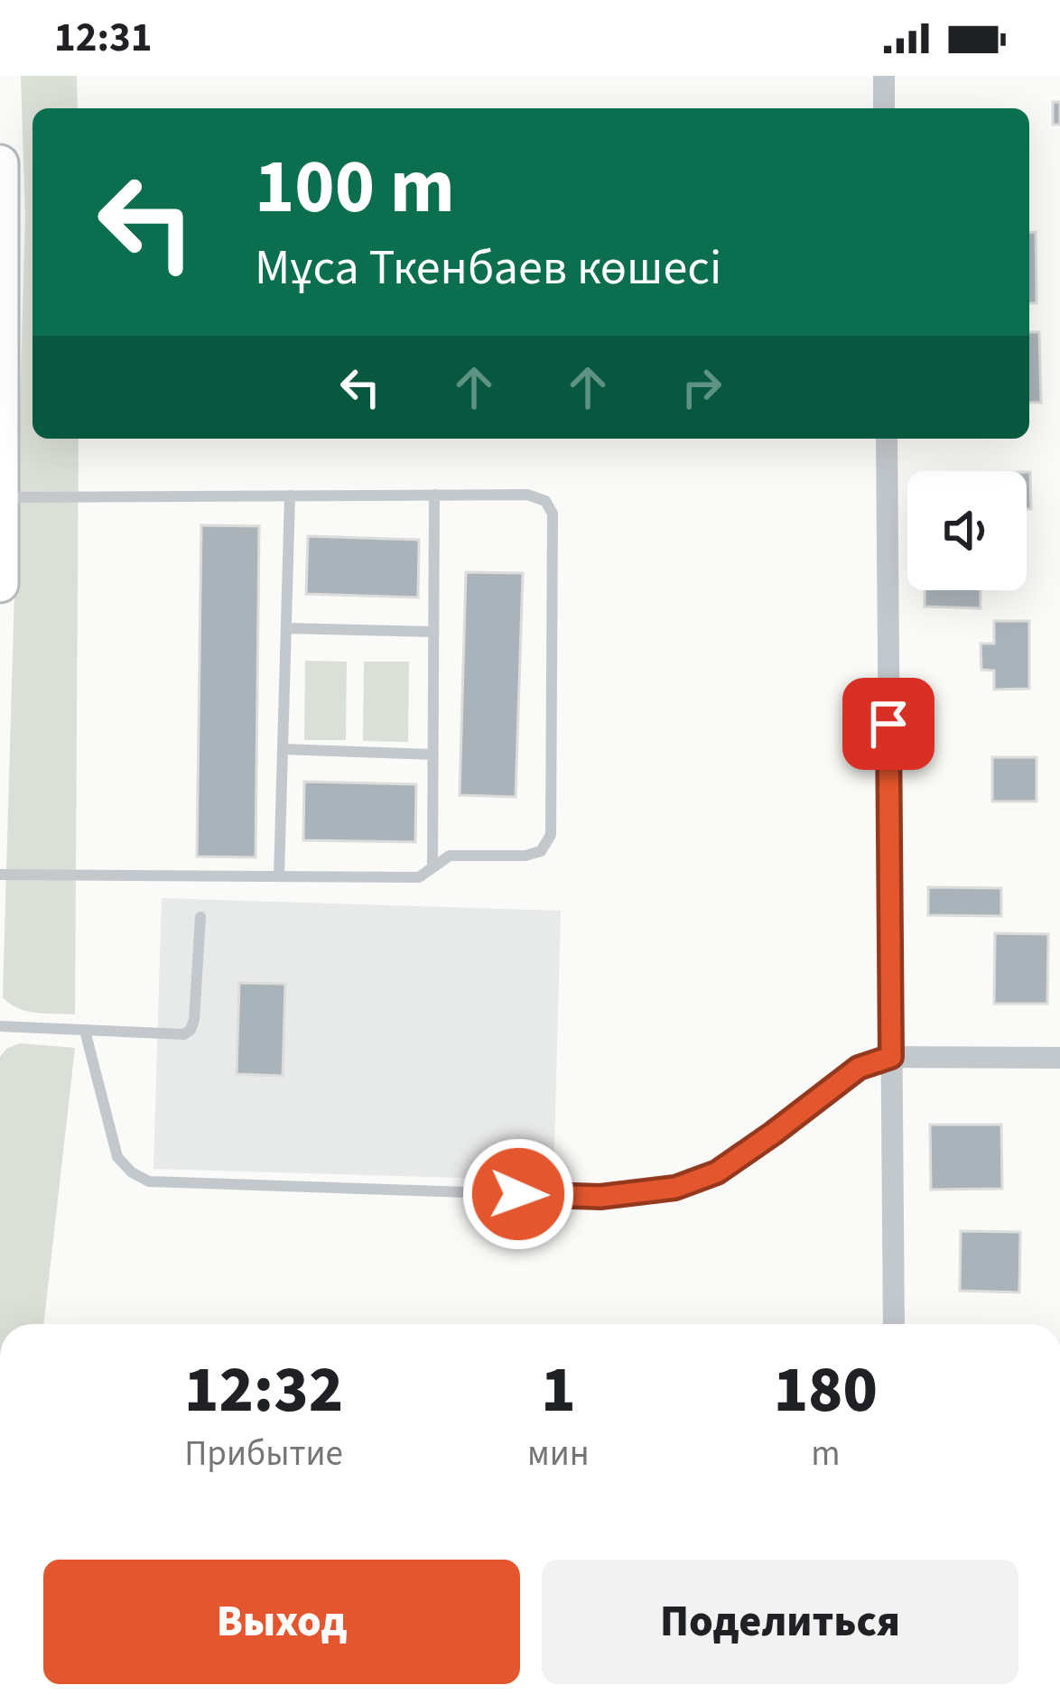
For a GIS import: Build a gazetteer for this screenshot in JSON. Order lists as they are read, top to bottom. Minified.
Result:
{"page":{"status":"12:31","turn":["100 m","Мұса Ткенбаев көшесі"],"eta":["12:32","Прибытие","1","мин","180","m"],"buttons":["Выход","Поделиться"]}}
